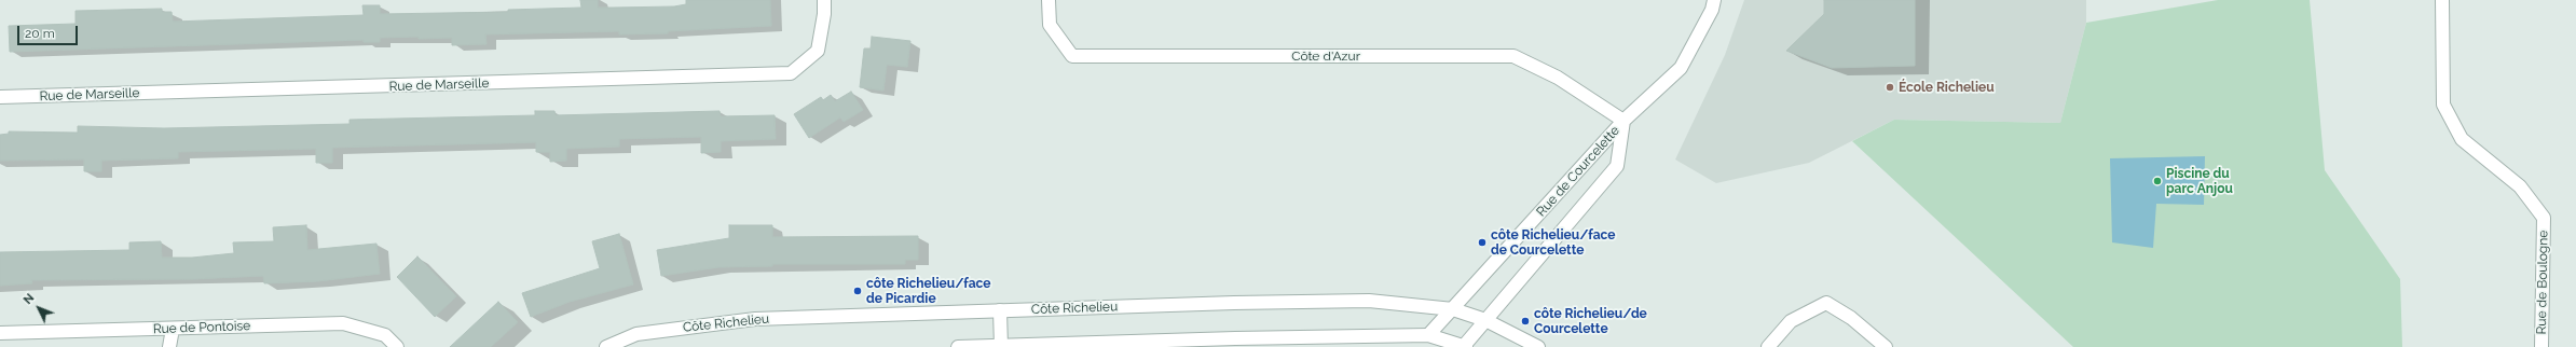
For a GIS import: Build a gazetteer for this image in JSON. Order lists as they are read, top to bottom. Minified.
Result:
{"streets":{"street":["Côte d'Azur","Rue de Marseille","Rue de Courcelette","Rue de Boulogne","Côte Richelieu","Rue de Pontoise"]},"crossings":[["Côte d'Azur","Rue de Courcelette"],["Rue de Courcelette","Côte Richelieu"]],"places":["École Richelieu","Piscine du parc Anjou","côte Richelieu/face de Courcelette","côte Richelieu/face de Picardie","côte Richelieu/de Courcelette"],"scale_bar":"20 m","north":"top left"}
